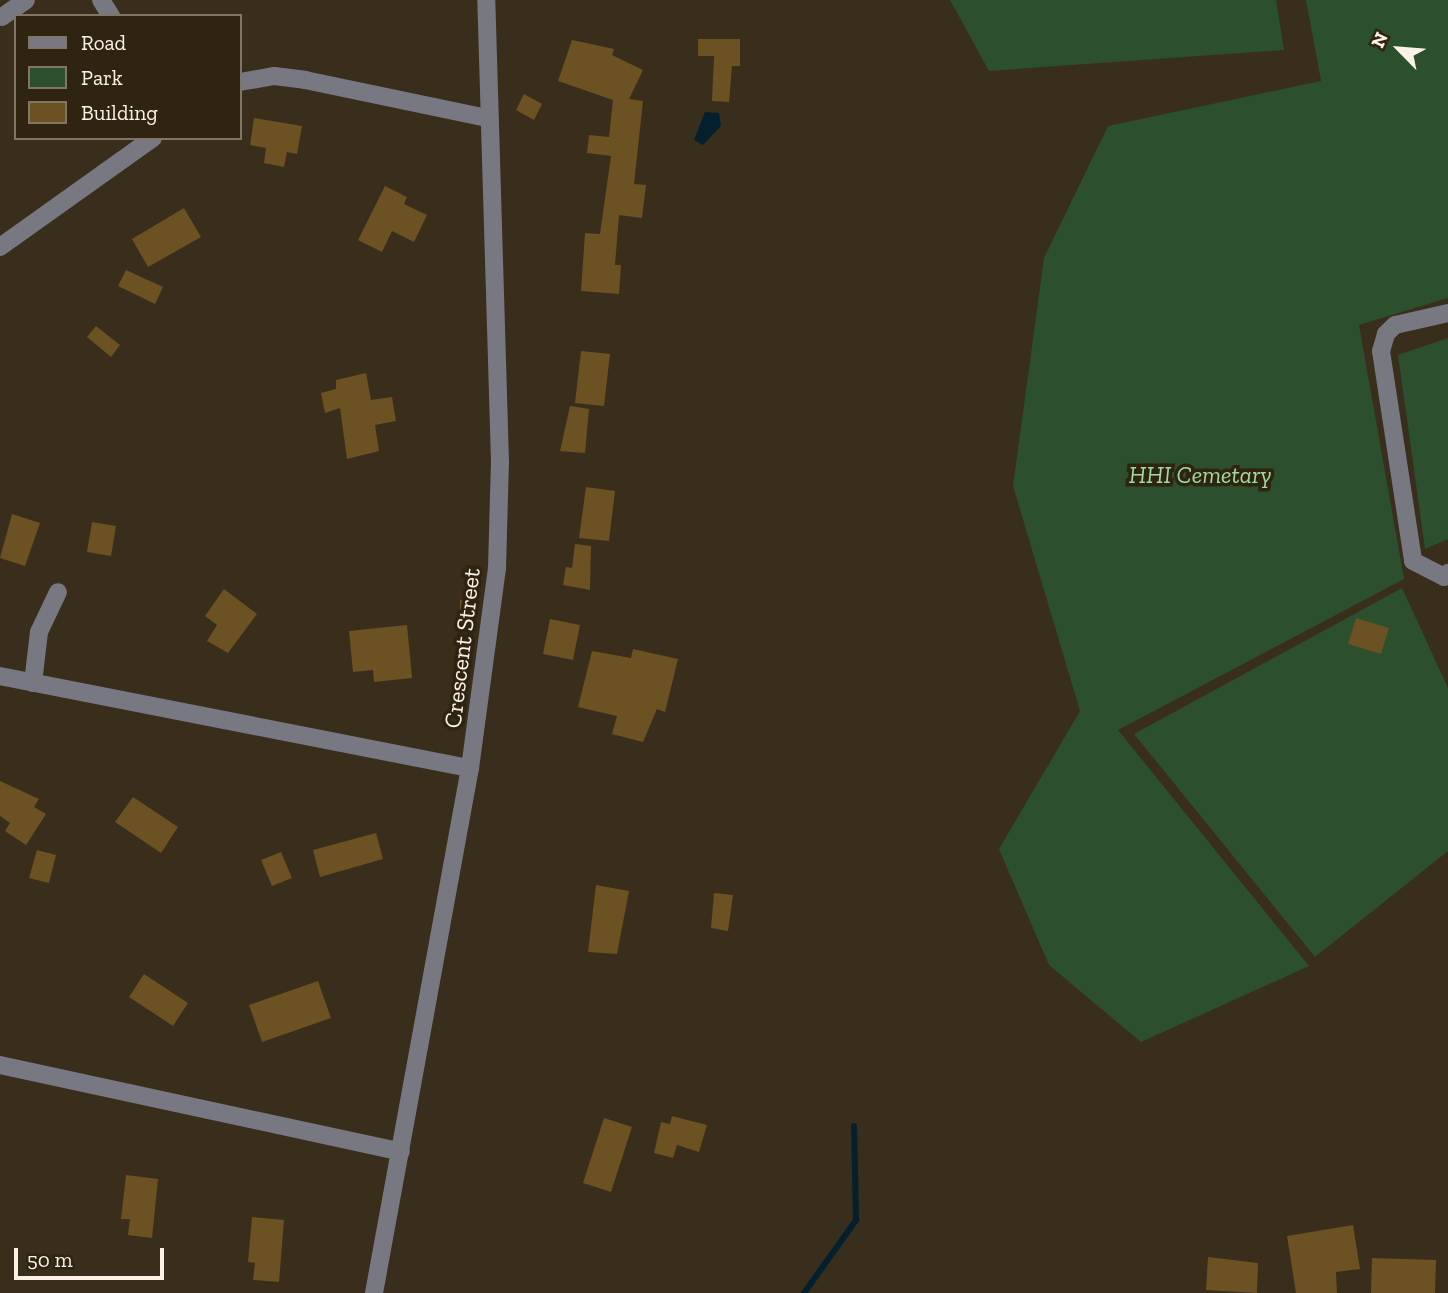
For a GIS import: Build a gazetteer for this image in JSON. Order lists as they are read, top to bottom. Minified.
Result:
{"streets":{"street":["Crescent Street"]},"parks":["HHI Cemetary"],"legend":["Road","Park","Building"],"scale_bar":"50 m","north":"top left"}
